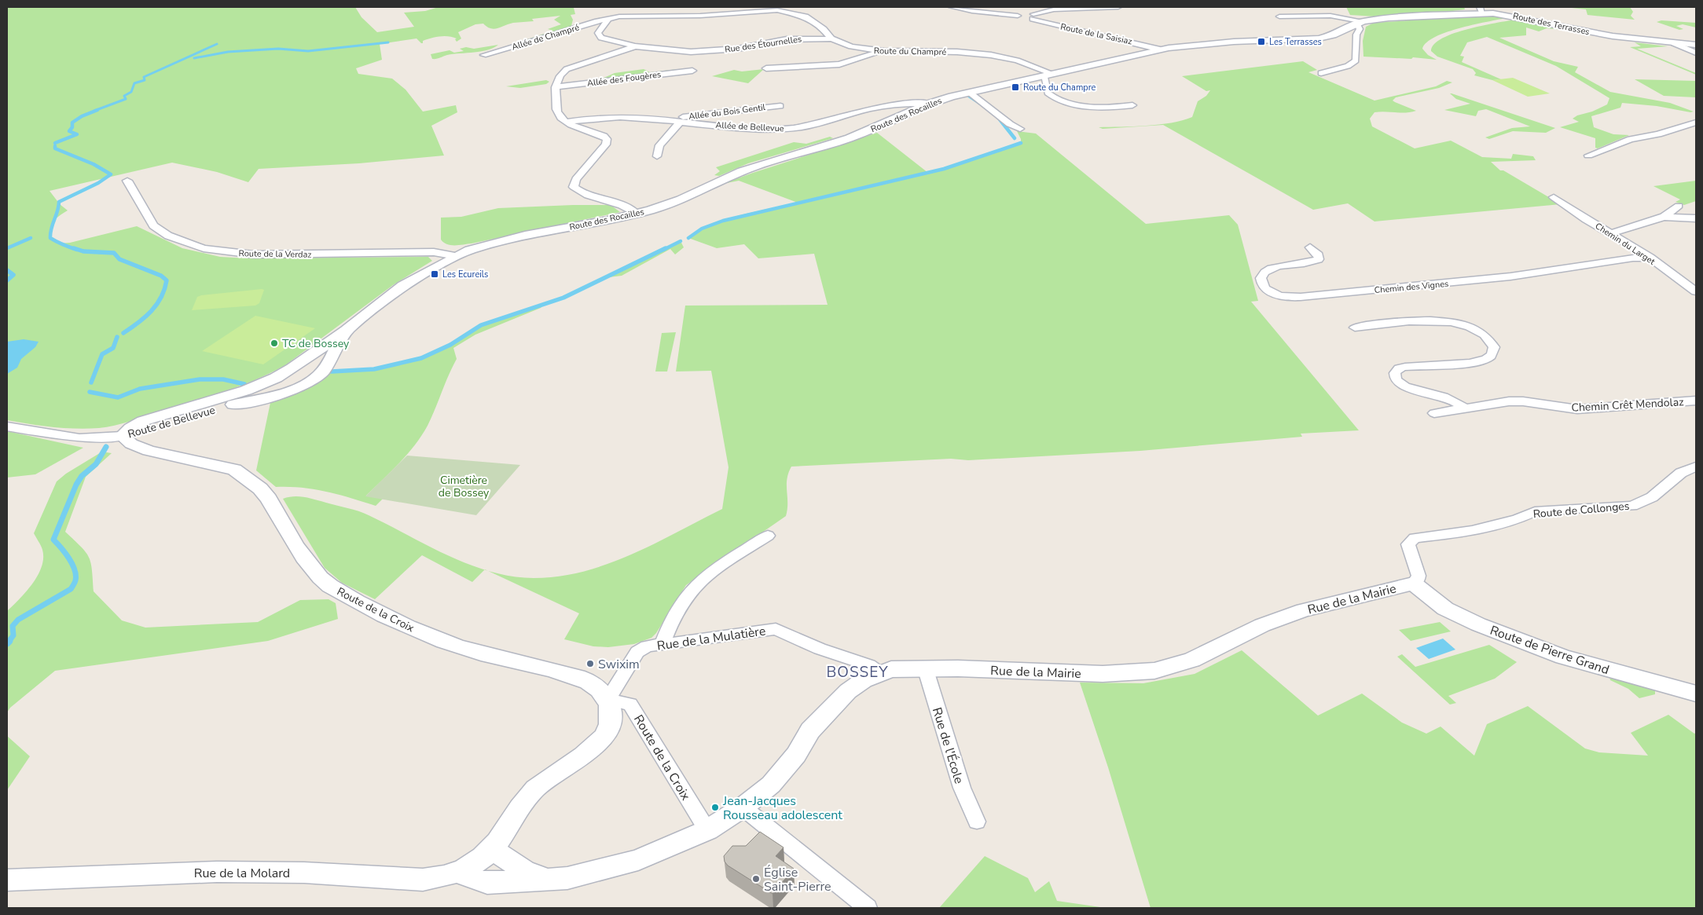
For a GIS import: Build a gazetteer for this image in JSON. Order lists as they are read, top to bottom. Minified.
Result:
{"streets":{"street":["Route des Terrasses","Route de la Saisiaz","Allée de Champré","Rue des Étournelles","Route du Champré","Allée des Fougères","Allée du Bois Gentil","Route des Rocailles","Allée de Bellevue","Chemin du Larget","Route de la Verdaz","Chemin des Vignes","Chemin Crêt Mendolaz","Route de Bellevue","Route de Collonges","Rue de la Mairie","Route de la Croix","Rue de la Mulatière","Route de Pierre Grand","Rue de l'École","Rue de la Molard"]},"crossings":[["Route des Terrasses","Route des Rocailles"],["Route de la Saisiaz","Route des Rocailles"],["Allée de Champré","Rue des Étournelles"],["Allée de Champré","Route du Champré"],["Rue des Étournelles","Route du Champré"],["Route du Champré","Route des Rocailles"],["Allée du Bois Gentil","Allée de Bellevue"],["Route des Rocailles","Allée de Bellevue"],["Route des Rocailles","Route de Bellevue"],["Chemin du Larget","Chemin des Vignes"],["Route de la Verdaz","Route de Bellevue"],["Route de Bellevue","Route de la Croix"],["Route de Collonges","Rue de la Mairie"],["Route de Collonges","Route de Pierre Grand"],["Rue de la Mairie","Route de la Croix"],["Rue de la Mairie","Rue de la Mulatière"],["Rue de la Mairie","Route de Pierre Grand"],["Rue de la Mairie","Rue de l'École"],["Rue de la Mairie","Rue de la Molard"],["Route de la Croix","Rue de la Mulatière"]],"districts":["BOSSEY"],"parks":["Cimetière de Bossey"],"places":{"transit":["Les Terrasses","Route du Champre","Les Ecureils"],"other":["TC de Bossey","Swixim","Jean-Jacques Rousseau adolescent","Église Saint-Pierre"]}}
